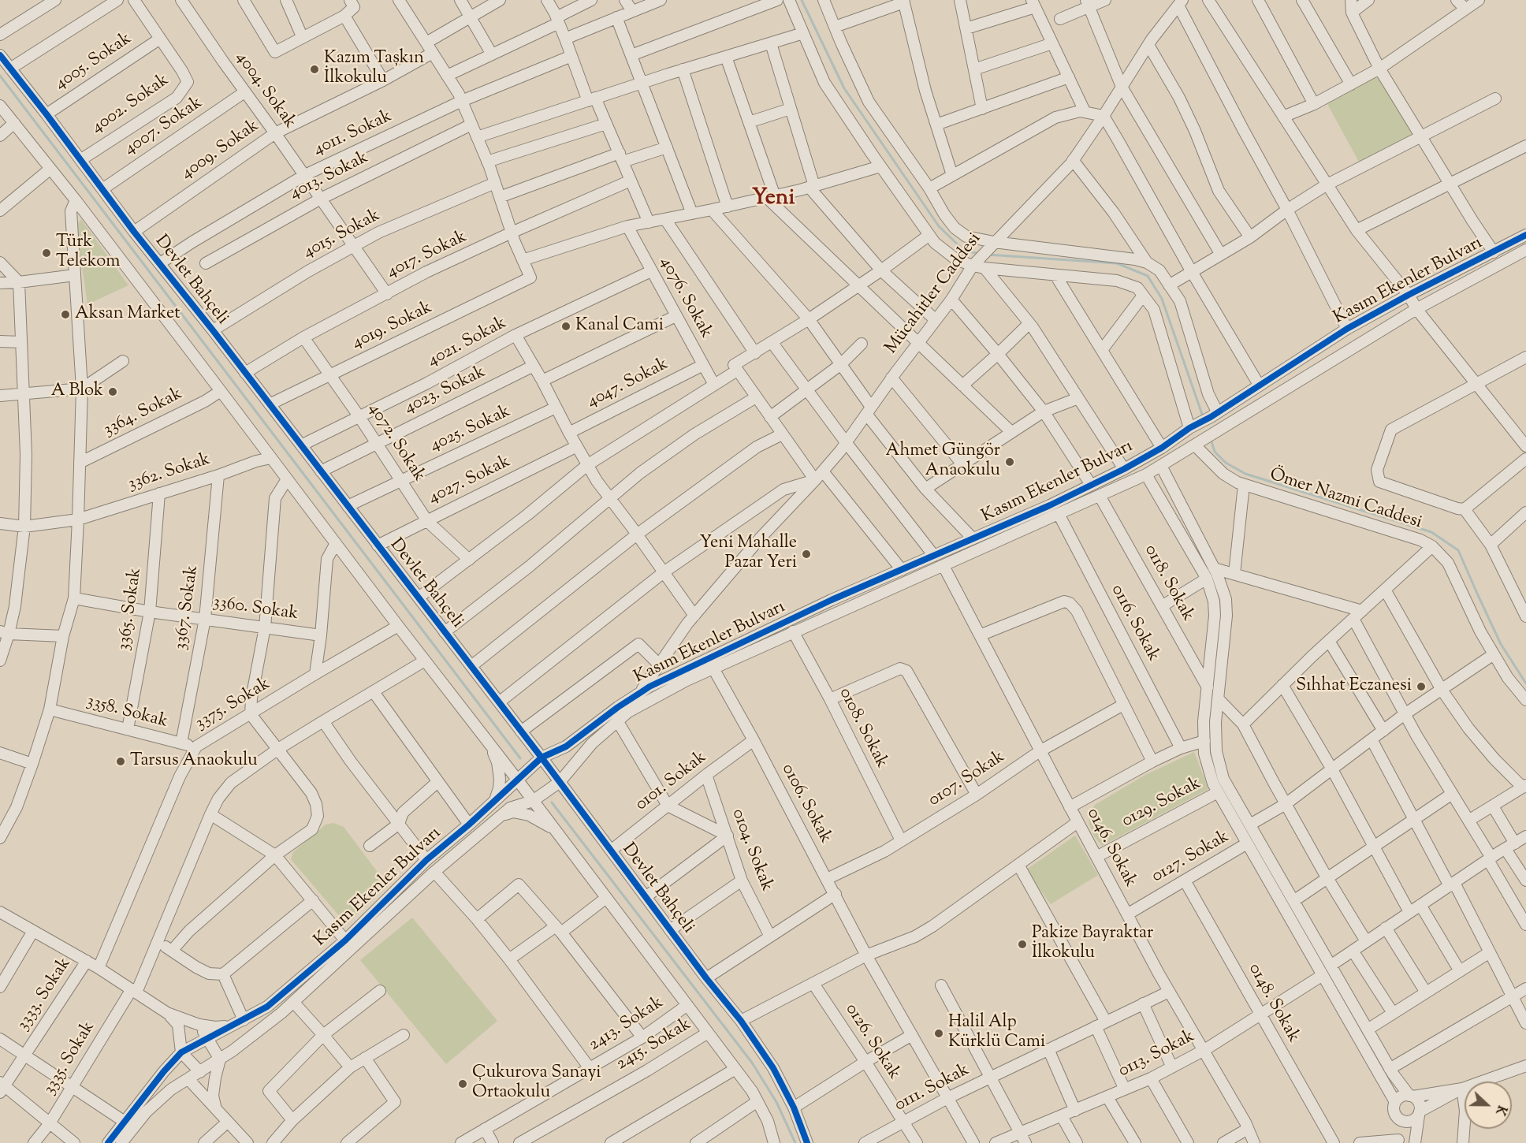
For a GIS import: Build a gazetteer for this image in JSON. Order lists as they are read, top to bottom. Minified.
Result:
{"streets":{"street":["4005. Sokak","4004. Sokak","4002. Sokak","4007. Sokak","4011. Sokak","4009. Sokak","4013. Sokak","4015. Sokak","4017. Sokak","Devlet Bahçeli","Kasım Ekenler Bulvarı","Mücahitler Caddesi","4076. Sokak","4019. Sokak","4021. Sokak","4047. Sokak","4023. Sokak","3364. Sokak","4025. Sokak","4072. Sokak","3362. Sokak","4027. Sokak","Ömer Nazmi Caddesi","0118. Sokak","3367. Sokak","3365. Sokak","3360. Sokak","0116. Sokak","3375. Sokak","3358. Sokak","0108. Sokak","0107. Sokak","0101. Sokak","0129. Sokak","0106. Sokak","0146. Sokak","0104. Sokak","0127. Sokak","3333. Sokak","0148. Sokak","2413. Sokak","0126. Sokak","2415. Sokak","0113. Sokak","3335. Sokak","0111. Sokak"]},"crossings":[["4005. Sokak","4002. Sokak"],["4005. Sokak","Devlet Bahçeli"],["4004. Sokak","4007. Sokak"],["4004. Sokak","4011. Sokak"],["4004. Sokak","4009. Sokak"],["4004. Sokak","4013. Sokak"],["4004. Sokak","4015. Sokak"],["4004. Sokak","4017. Sokak"],["4002. Sokak","Devlet Bahçeli"],["4007. Sokak","Devlet Bahçeli"],["4011. Sokak","Devlet Bahçeli"],["4009. Sokak","Devlet Bahçeli"],["4015. Sokak","Devlet Bahçeli"],["4017. Sokak","Devlet Bahçeli"],["4017. Sokak","4072. Sokak"],["Devlet Bahçeli","Kasım Ekenler Bulvarı"],["Devlet Bahçeli","4019. Sokak"],["Devlet Bahçeli","4021. Sokak"],["Devlet Bahçeli","4023. Sokak"],["Devlet Bahçeli","4025. Sokak"],["Devlet Bahçeli","4027. Sokak"],["Devlet Bahçeli","0101. Sokak"],["Kasım Ekenler Bulvarı","Mücahitler Caddesi"],["Kasım Ekenler Bulvarı","Ömer Nazmi Caddesi"],["Kasım Ekenler Bulvarı","0118. Sokak"],["Kasım Ekenler Bulvarı","0116. Sokak"],["Kasım Ekenler Bulvarı","0108. Sokak"],["Kasım Ekenler Bulvarı","0106. Sokak"],["Kasım Ekenler Bulvarı","0146. Sokak"],["4076. Sokak","4021. Sokak"],["4076. Sokak","4047. Sokak"],["4019. Sokak","4072. Sokak"],["4021. Sokak","4072. Sokak"],["4023. Sokak","4072. Sokak"],["4025. Sokak","4072. Sokak"],["4072. Sokak","4027. Sokak"],["3362. Sokak","3367. Sokak"],["3362. Sokak","3365. Sokak"],["3367. Sokak","3360. Sokak"],["3367. Sokak","3358. Sokak"],["3365. Sokak","3360. Sokak"],["3365. Sokak","3358. Sokak"],["3375. Sokak","3358. Sokak"],["0108. Sokak","0107. Sokak"],["0107. Sokak","0106. Sokak"],["0107. Sokak","0146. Sokak"],["0101. Sokak","0106. Sokak"],["0101. Sokak","0104. Sokak"],["0129. Sokak","0146. Sokak"],["0106. Sokak","0111. Sokak"],["0146. Sokak","0127. Sokak"],["0146. Sokak","0113. Sokak"],["0146. Sokak","0111. Sokak"],["0127. Sokak","0148. Sokak"],["0148. Sokak","0113. Sokak"],["0126. Sokak","0111. Sokak"]],"districts":["Yeni"],"places":["Kazım Taşkın İlkokulu","Türk Telekom","Aksan Market","Kanal Cami","A Blok","Ahmet Güngör Anaokulu","Yeni Mahalle Pazar Yeri","Sıhhat Eczanesi","Tarsus Anaokulu","Pakize Bayraktar İlkokulu","Halil Alp Kürklü Cami","Çukurova Sanayi Ortaokulu"],"north":"right"}
